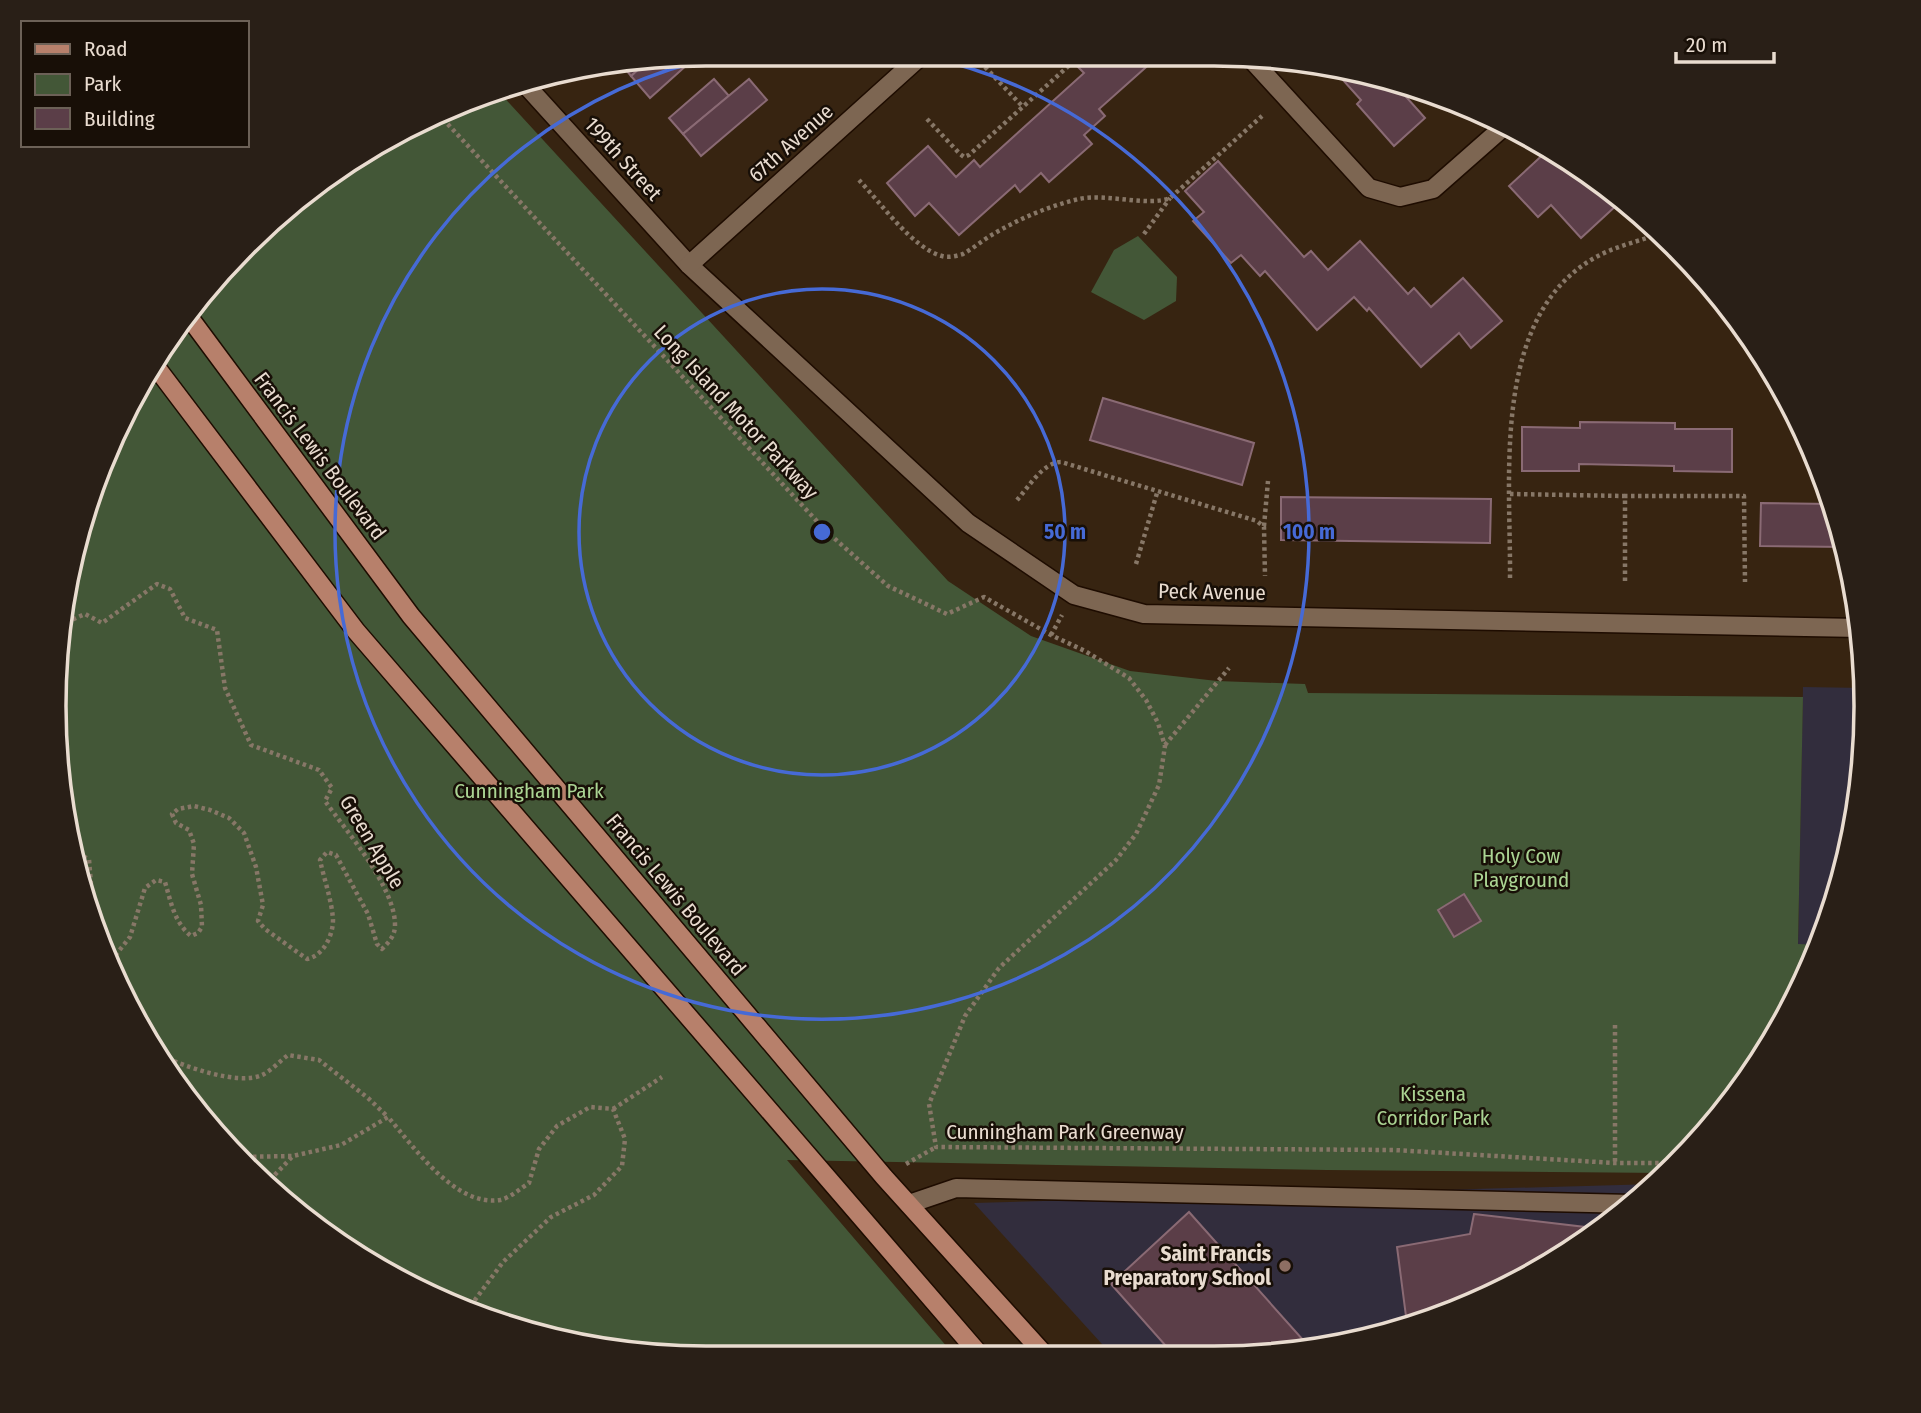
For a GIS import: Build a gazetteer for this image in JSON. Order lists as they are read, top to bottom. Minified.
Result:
{"streets":{"main road":["Francis Lewis Boulevard"],"street":["67th Avenue","199th Street","Peck Avenue"],"path":["Long Island Motor Parkway","Green Apple","Cunningham Park Greenway"]},"crossings":[["67th Avenue","199th Street"],["67th Avenue","Peck Avenue"],["199th Street","Peck Avenue"],["Long Island Motor Parkway","Cunningham Park Greenway"]],"parks":["Cunningham Park","Holy Cow Playground","Kissena Corridor Park"],"places":["Saint Francis Preparatory School"],"legend":["Road","Park","Building"],"scale_bar":"20 m","rings":["50 m","100 m"]}
